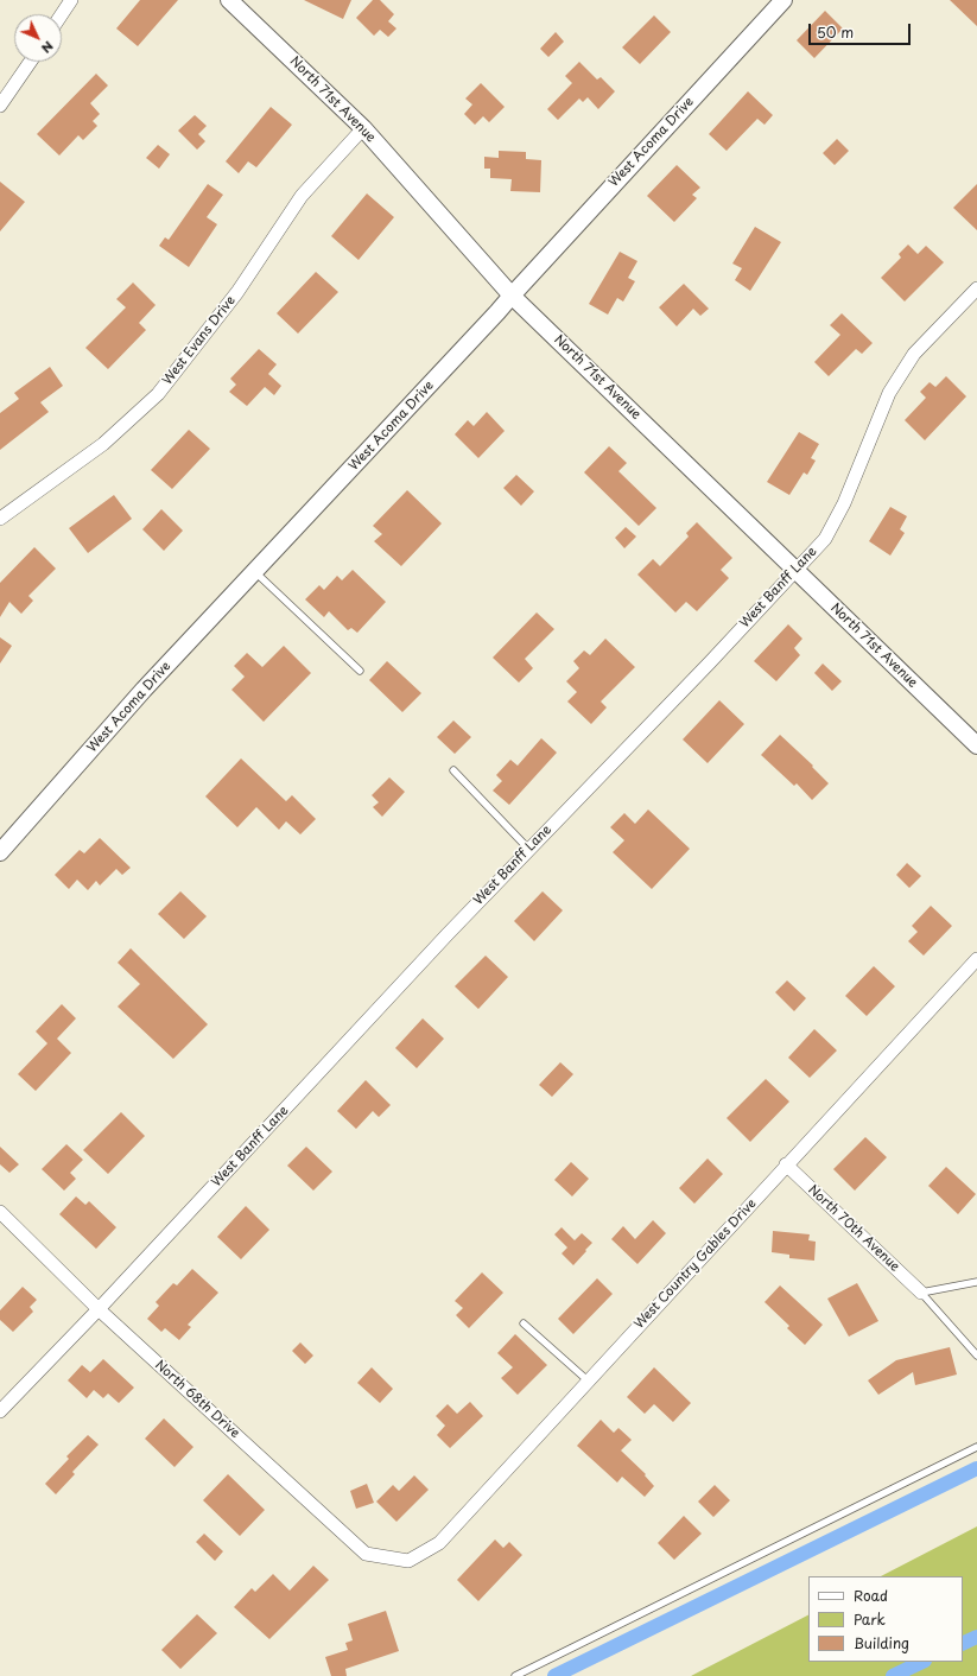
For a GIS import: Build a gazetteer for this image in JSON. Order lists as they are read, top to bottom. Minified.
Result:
{"streets":{"street":["North 71st Avenue","West Acoma Drive","West Evans Drive","West Banff Lane","North 70th Avenue","West Country Gables Drive","North 68th Drive"]},"crossings":[["North 71st Avenue","West Acoma Drive"],["North 71st Avenue","West Evans Drive"],["North 71st Avenue","West Banff Lane"],["West Banff Lane","North 68th Drive"],["North 70th Avenue","West Country Gables Drive"],["West Country Gables Drive","North 68th Drive"]],"legend":["Road","Park","Building"],"scale_bar":"50 m","north":"bottom right"}
